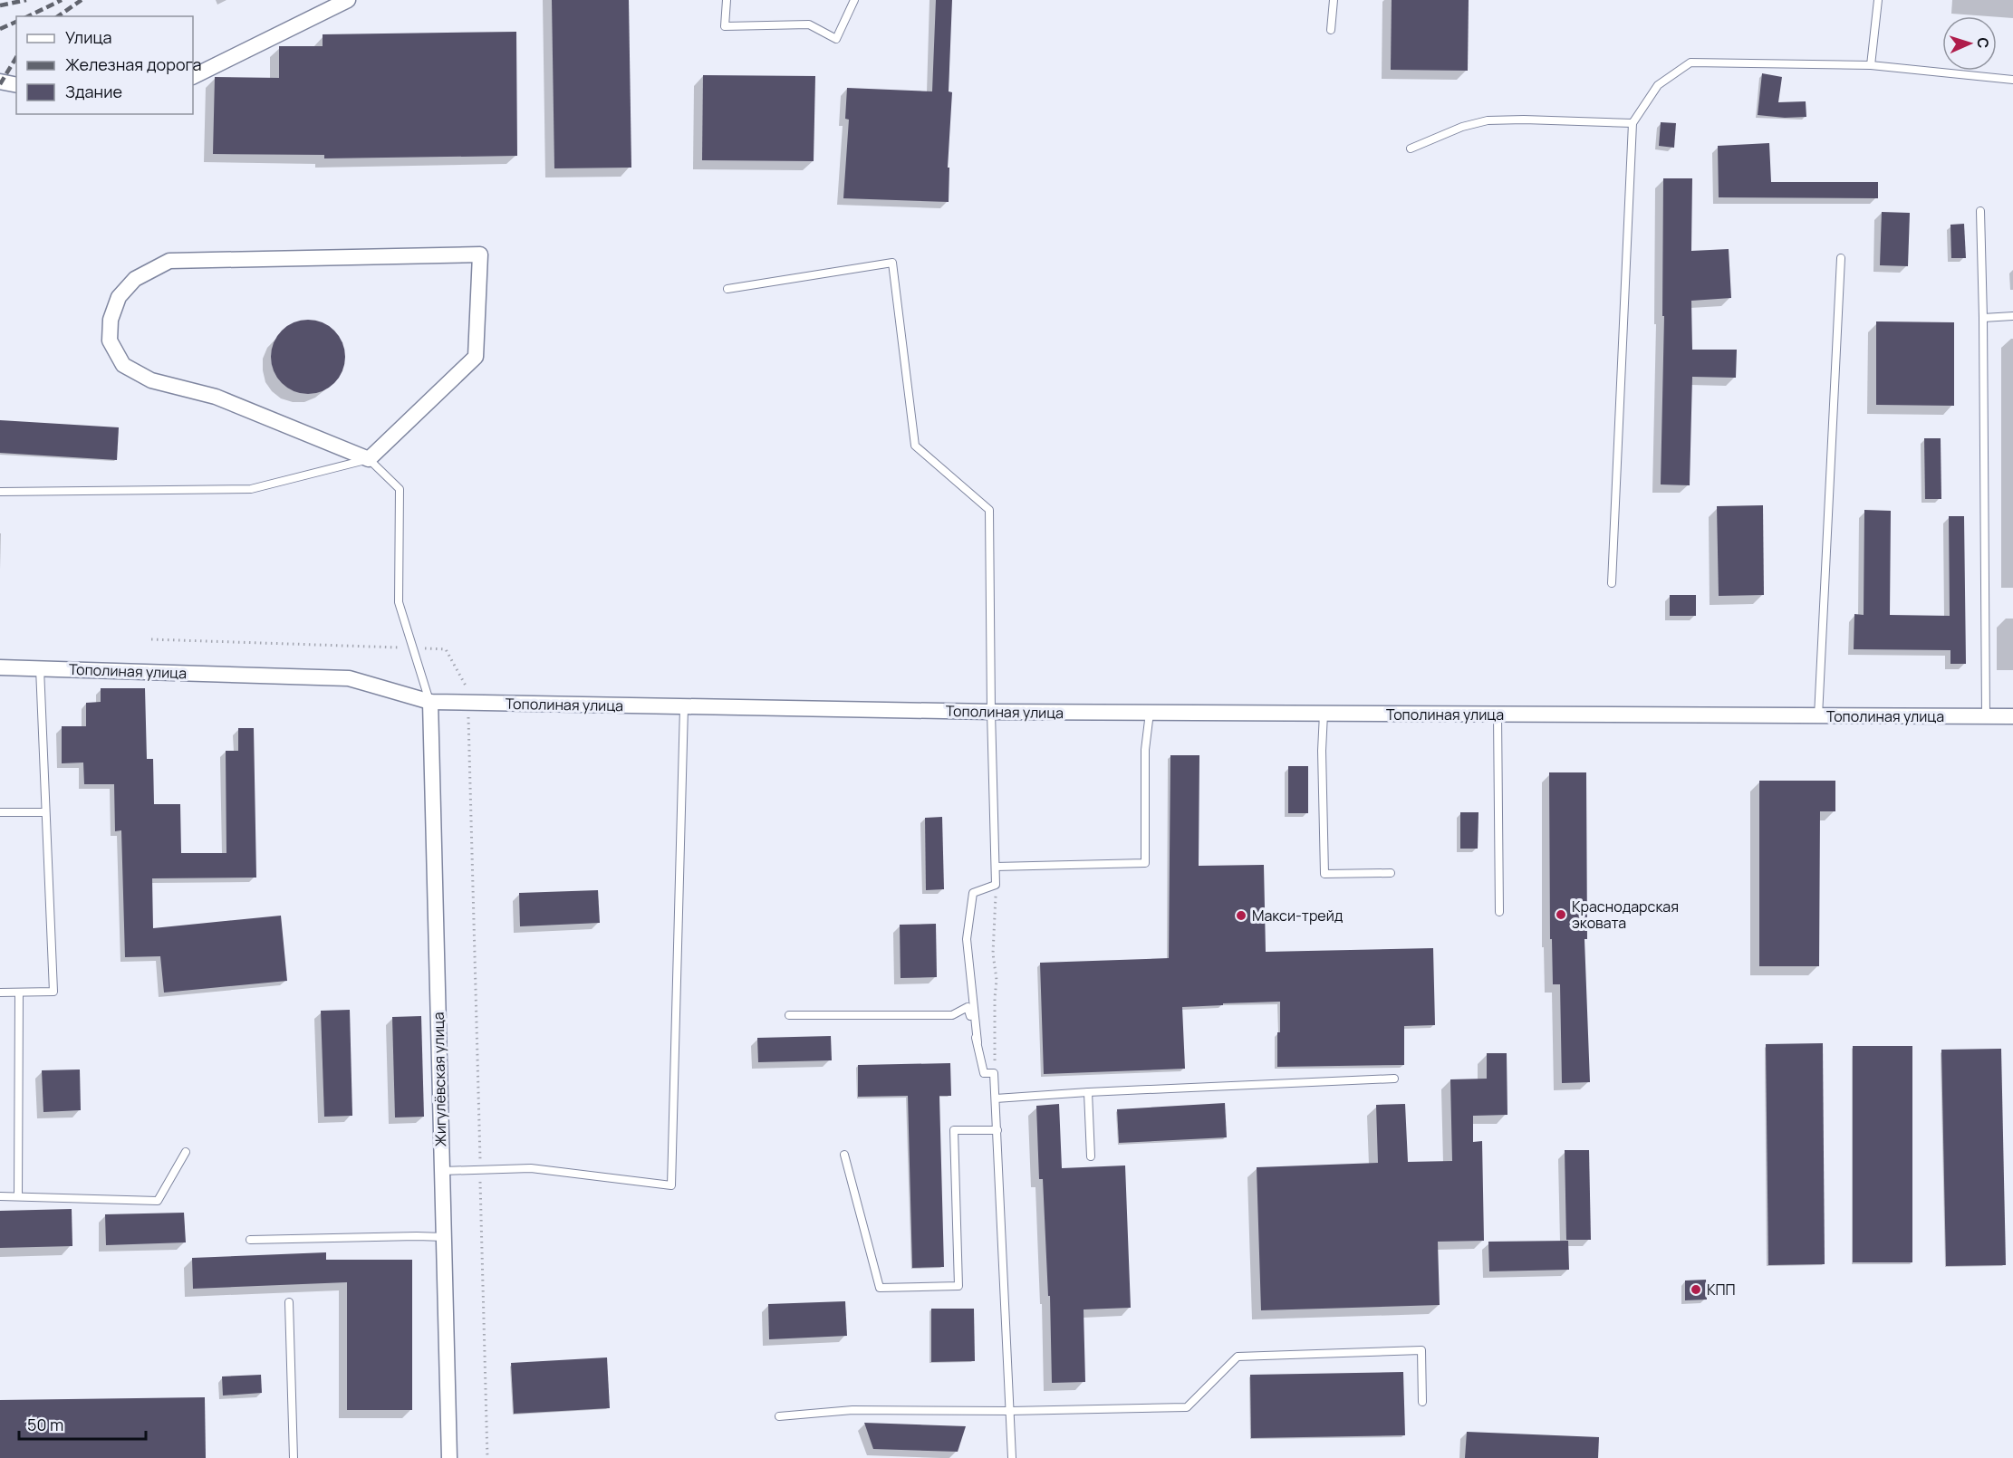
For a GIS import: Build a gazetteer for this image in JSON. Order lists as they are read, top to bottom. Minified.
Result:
{"streets":{"street":["Тополиная улица","Жигулёвская улица"]},"crossings":[["Тополиная улица","Жигулёвская улица"]],"places":["Краснодарская эковата","Макси-трейд","КПП"],"legend":["Улица","Железная дорога","Здание"],"scale_bar":"50 m","north":"right"}
